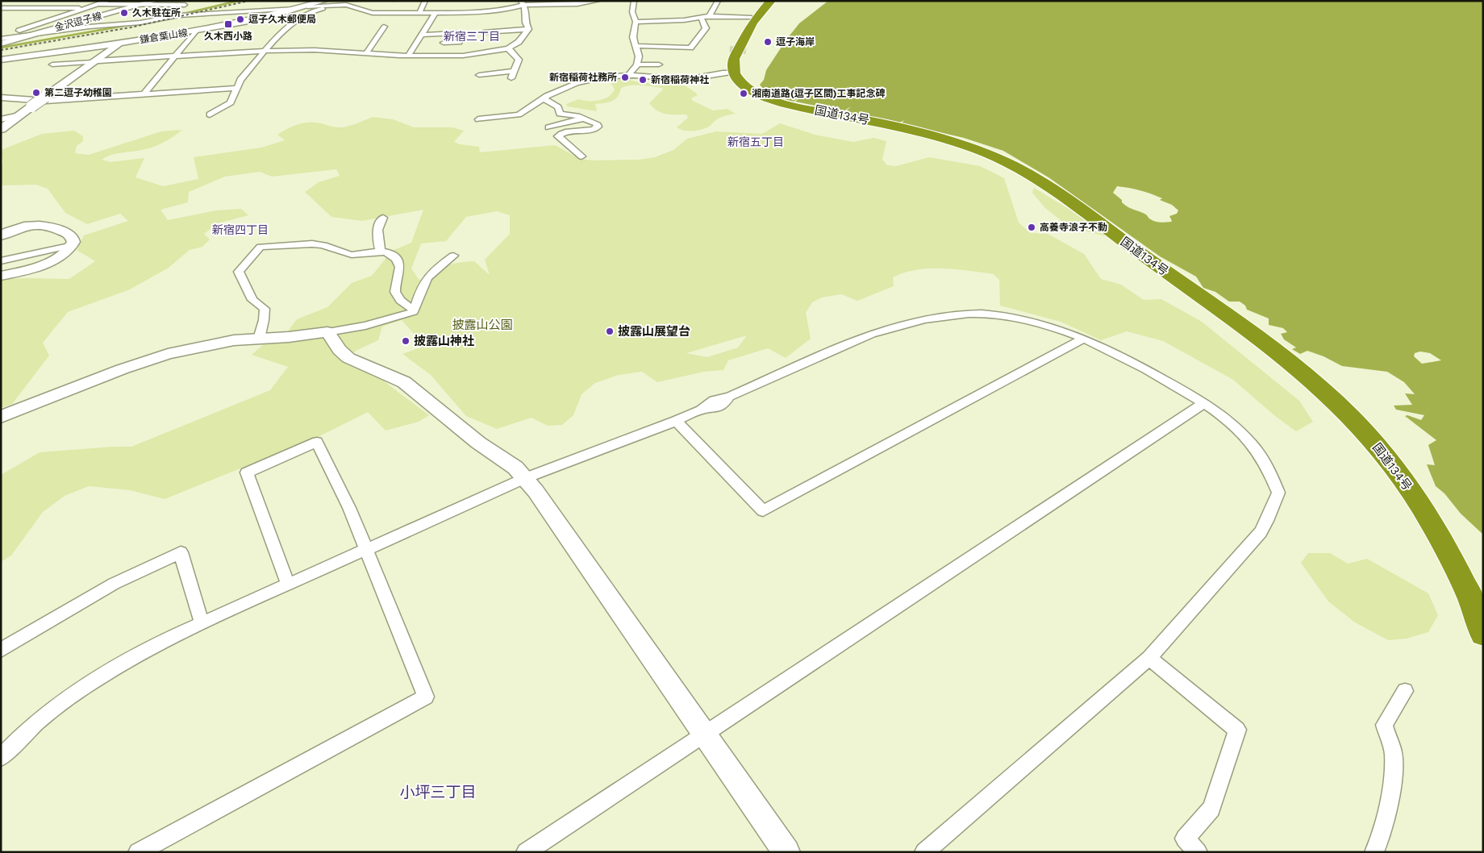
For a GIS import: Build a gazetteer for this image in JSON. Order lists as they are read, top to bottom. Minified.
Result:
{"streets":{"highway":["国道134号"],"street":["金沢逗子線","鎌倉葉山線"]},"districts":["新宿三丁目","新宿五丁目","新宿四丁目","小坪三丁目"],"parks":["披露山公園"],"places":{"other":["久木駐在所","逗子久木郵便局","逗子海岸","新宿稲荷社務所","新宿稲荷神社","第二逗子幼稚園","湘南道路(逗子区間)工事記念碑","高養寺浪子不動","披露山展望台","披露山神社"],"transit":["久木西小路"]}}
